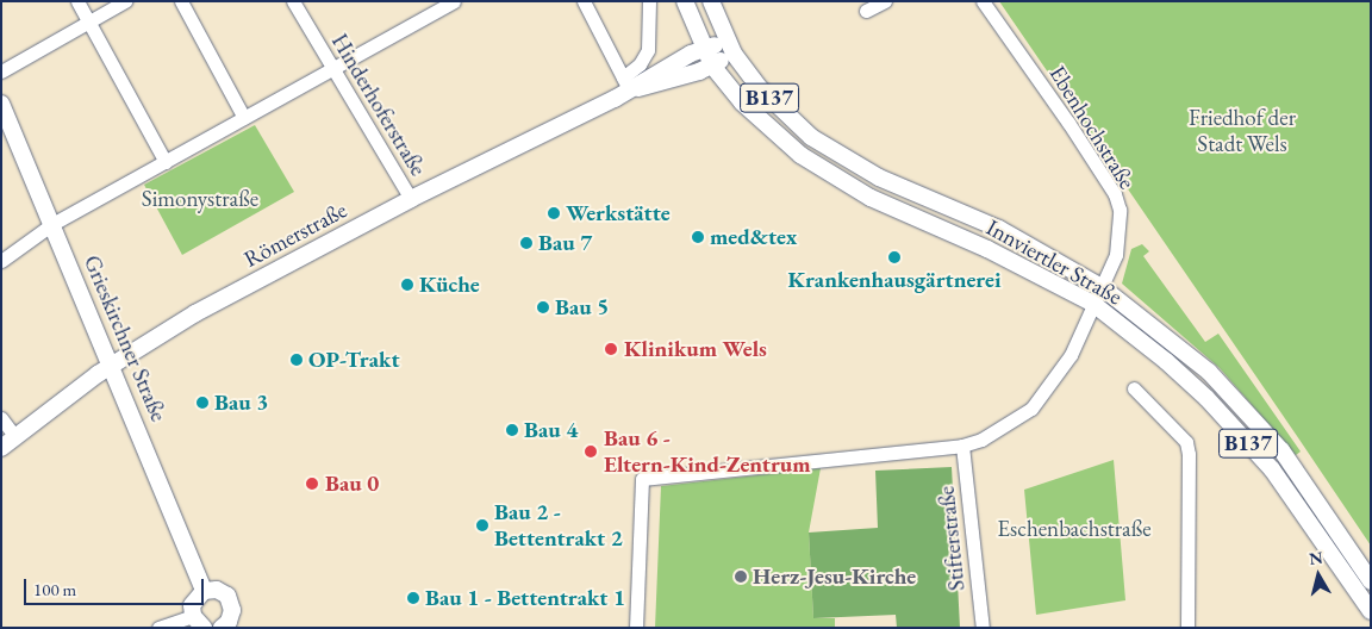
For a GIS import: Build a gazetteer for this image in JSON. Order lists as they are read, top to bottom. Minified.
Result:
{"streets":{"main road":["B137","Römerstraße","Innviertler Straße","Grieskirchner Straße"],"street":["Hinderhoferstraße","Ebenhochstraße","Stifterstraße"]},"crossings":[["Hinderhoferstraße","Römerstraße"],["Ebenhochstraße","Innviertler Straße"],["Ebenhochstraße","Stifterstraße"],["Römerstraße","Innviertler Straße"],["Römerstraße","Grieskirchner Straße"]],"parks":["Friedhof der Stadt Wels","Simonystraße","Eschenbachstraße"],"places":["Werkstätte","med&tex","Bau 7","Krankenhausgärtnerei","Küche","Bau 5","Klinikum Wels","OP-Trakt","Bau 3","Bau 4","Bau 6 - Eltern-Kind-Zentrum","Bau 0","Bau 2 - Bettentrakt 2","Herz-Jesu-Kirche","Bau 1 - Bettentrakt 1"],"scale_bar":"100 m","north":"top"}
